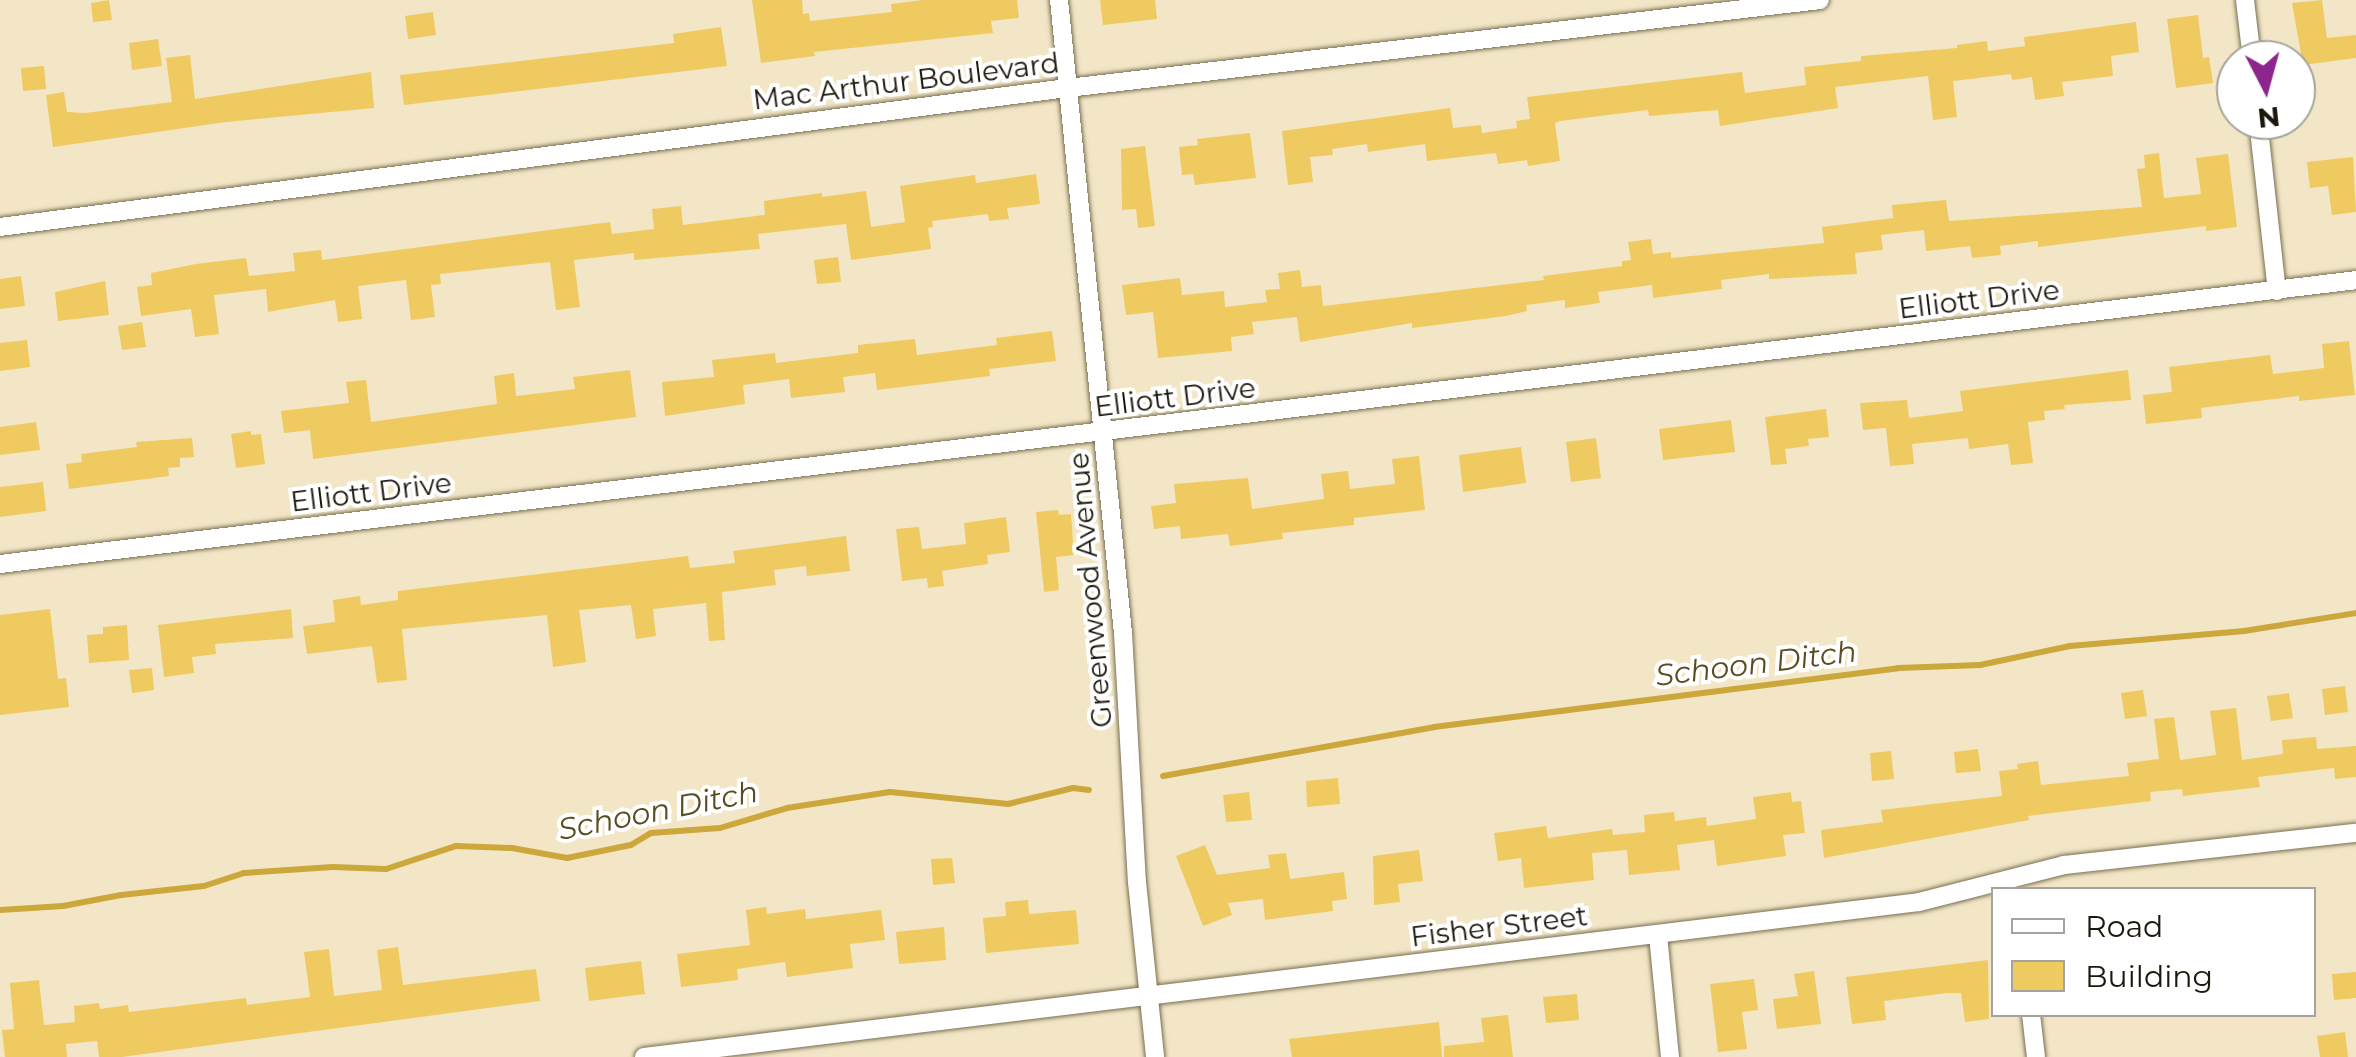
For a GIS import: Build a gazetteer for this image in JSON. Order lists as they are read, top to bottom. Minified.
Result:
{"streets":{"street":["Mac Arthur Boulevard","Elliott Drive","Greenwood Avenue","Fisher Street"]},"crossings":[["Mac Arthur Boulevard","Greenwood Avenue"],["Elliott Drive","Greenwood Avenue"],["Greenwood Avenue","Fisher Street"]],"water":["Schoon Ditch"],"legend":["Road","Building"],"north":"bottom"}
